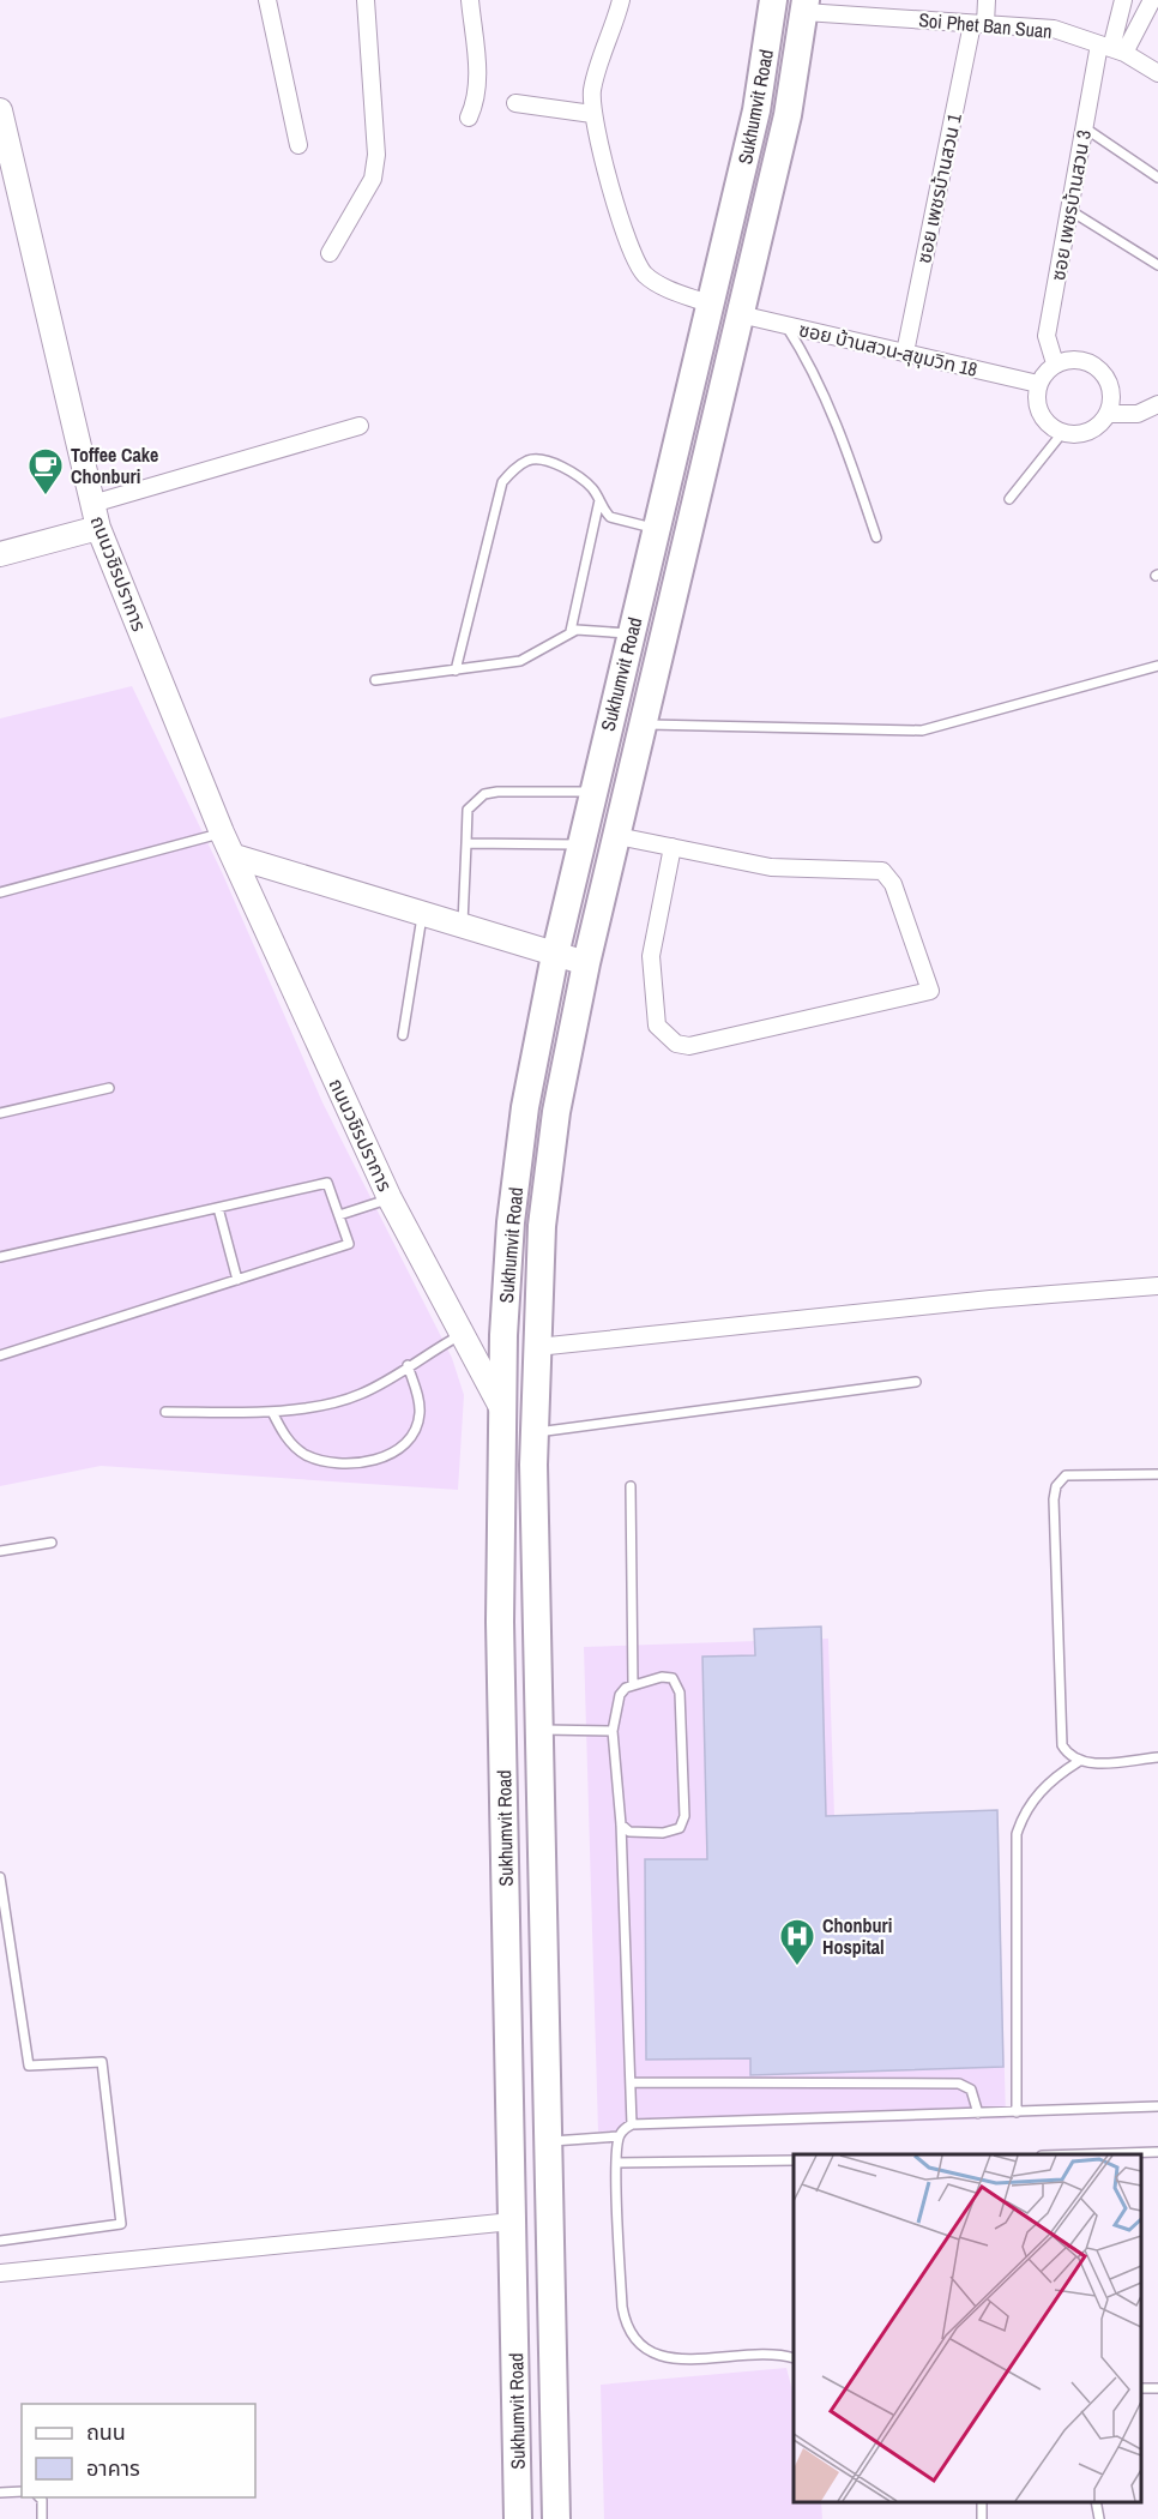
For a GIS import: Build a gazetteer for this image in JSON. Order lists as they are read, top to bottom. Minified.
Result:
{"streets":{"main road":["Sukhumvit Road"],"street":["Soi Phet Ban Suan","ซอย เพชรบ้านสวน 1","ซอย เพชรบ้านสวน 3","ซอย บ้านสวน-สุขุมวิท 18","ถนนวชิรปราการ"]},"crossings":[["Soi Phet Ban Suan","Sukhumvit Road"],["Soi Phet Ban Suan","ซอย เพชรบ้านสวน 1"],["Soi Phet Ban Suan","ซอย เพชรบ้านสวน 3"],["Sukhumvit Road","ซอย บ้านสวน-สุขุมวิท 18"],["Sukhumvit Road","ถนนวชิรปราการ"],["ซอย เพชรบ้านสวน 1","ซอย บ้านสวน-สุขุมวิท 18"],["ซอย เพชรบ้านสวน 3","ซอย บ้านสวน-สุขุมวิท 18"]],"places":{"cafe":["Toffee Cake Chonburi"],"hospital":["Chonburi Hospital"]},"legend":["ถนน","อาคาร"]}
